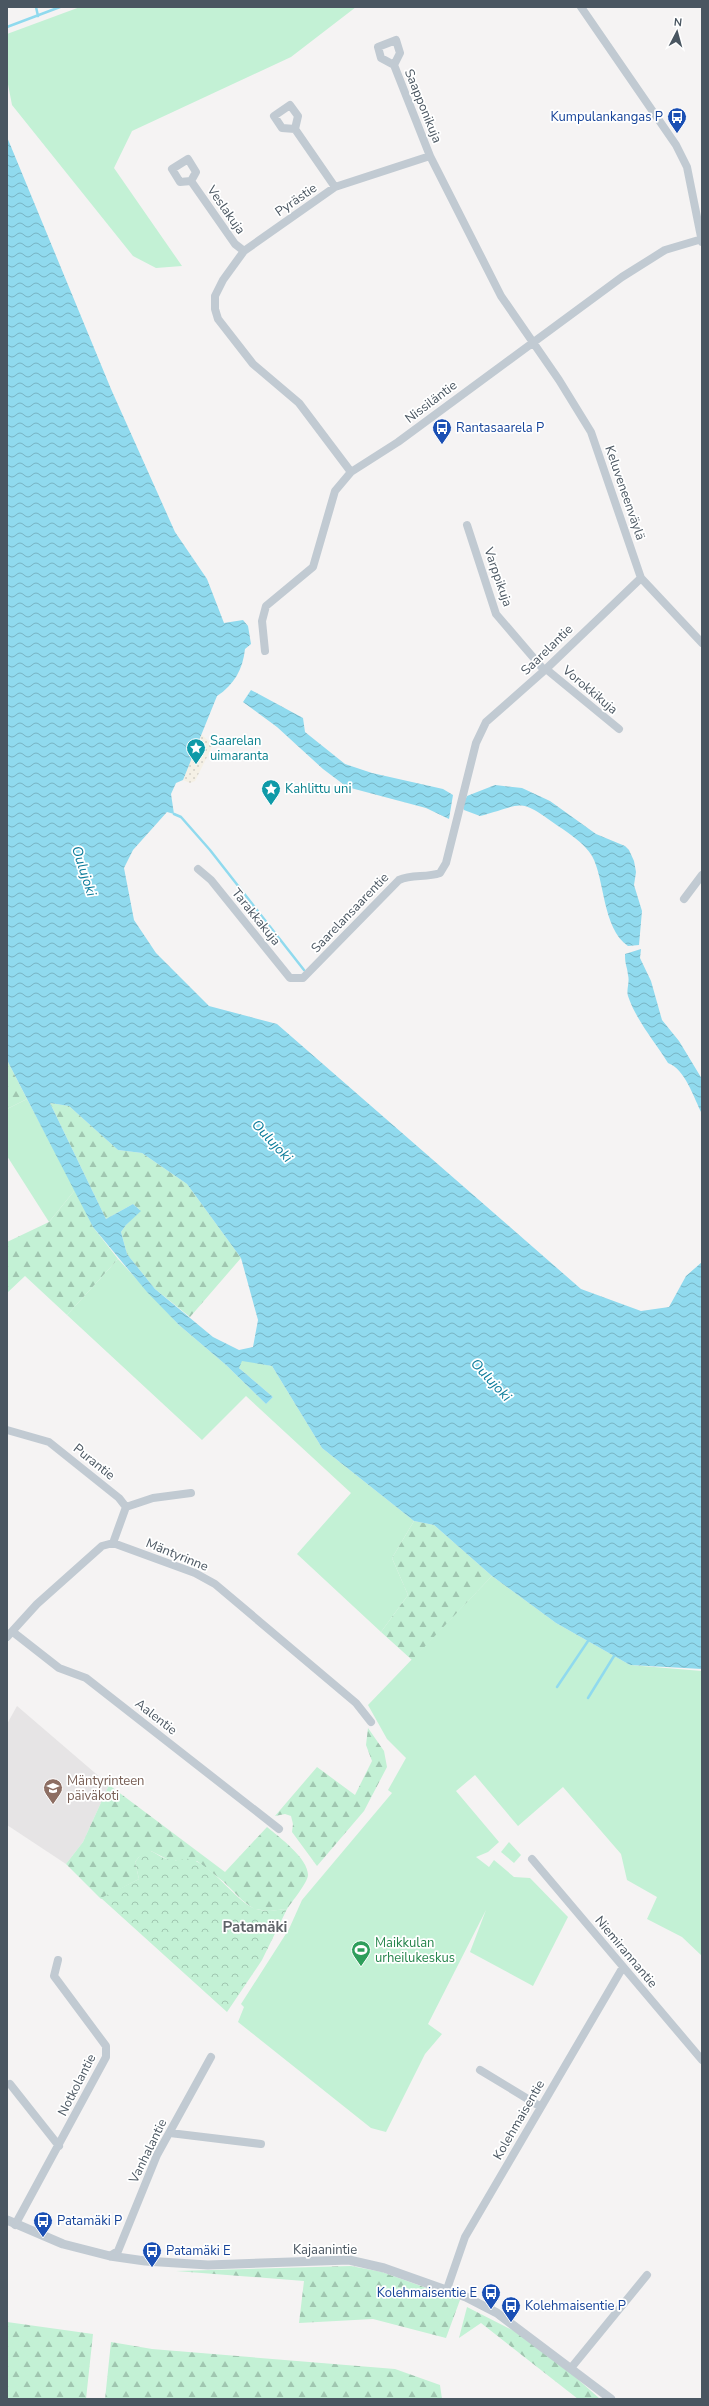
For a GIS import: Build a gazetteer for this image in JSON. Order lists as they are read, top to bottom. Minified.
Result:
{"streets":{"street":["Saapponikuja","Pyrästie","Veslakuja","Nissiläntie","Keluveneenväylä","Varppikuja","Saarelantie","Vorokkikuja","Saarelansaarentie","Tarakkakuja","Purantie","Mäntyrinne","Aalentie","Niemirannantie","Notkolantie","Kolehmaisentie","Vanhalantie","Kajaanintie"]},"crossings":[["Saapponikuja","Pyrästie"],["Pyrästie","Veslakuja"],["Pyrästie","Nissiläntie"],["Nissiläntie","Keluveneenväylä"],["Keluveneenväylä","Saarelantie"],["Varppikuja","Saarelantie"],["Varppikuja","Vorokkikuja"],["Saarelantie","Vorokkikuja"],["Saarelantie","Saarelansaarentie"],["Saarelansaarentie","Tarakkakuja"],["Niemirannantie","Kolehmaisentie"],["Notkolantie","Kajaanintie"],["Kolehmaisentie","Kajaanintie"],["Vanhalantie","Kajaanintie"]],"districts":["Patamäki"],"water":["Oulujoki"],"places":{"bus stop":["Kumpulankangas P","Rantasaarela P","Patamäki P","Patamäki E","Kolehmaisentie E","Kolehmaisentie P"],"place":["Saarelan uimaranta","Kahlittu uni"],"school or university":["Mäntyrinteen päiväkoti"],"sports":["Maikkulan urheilukeskus"]},"north":"top"}
